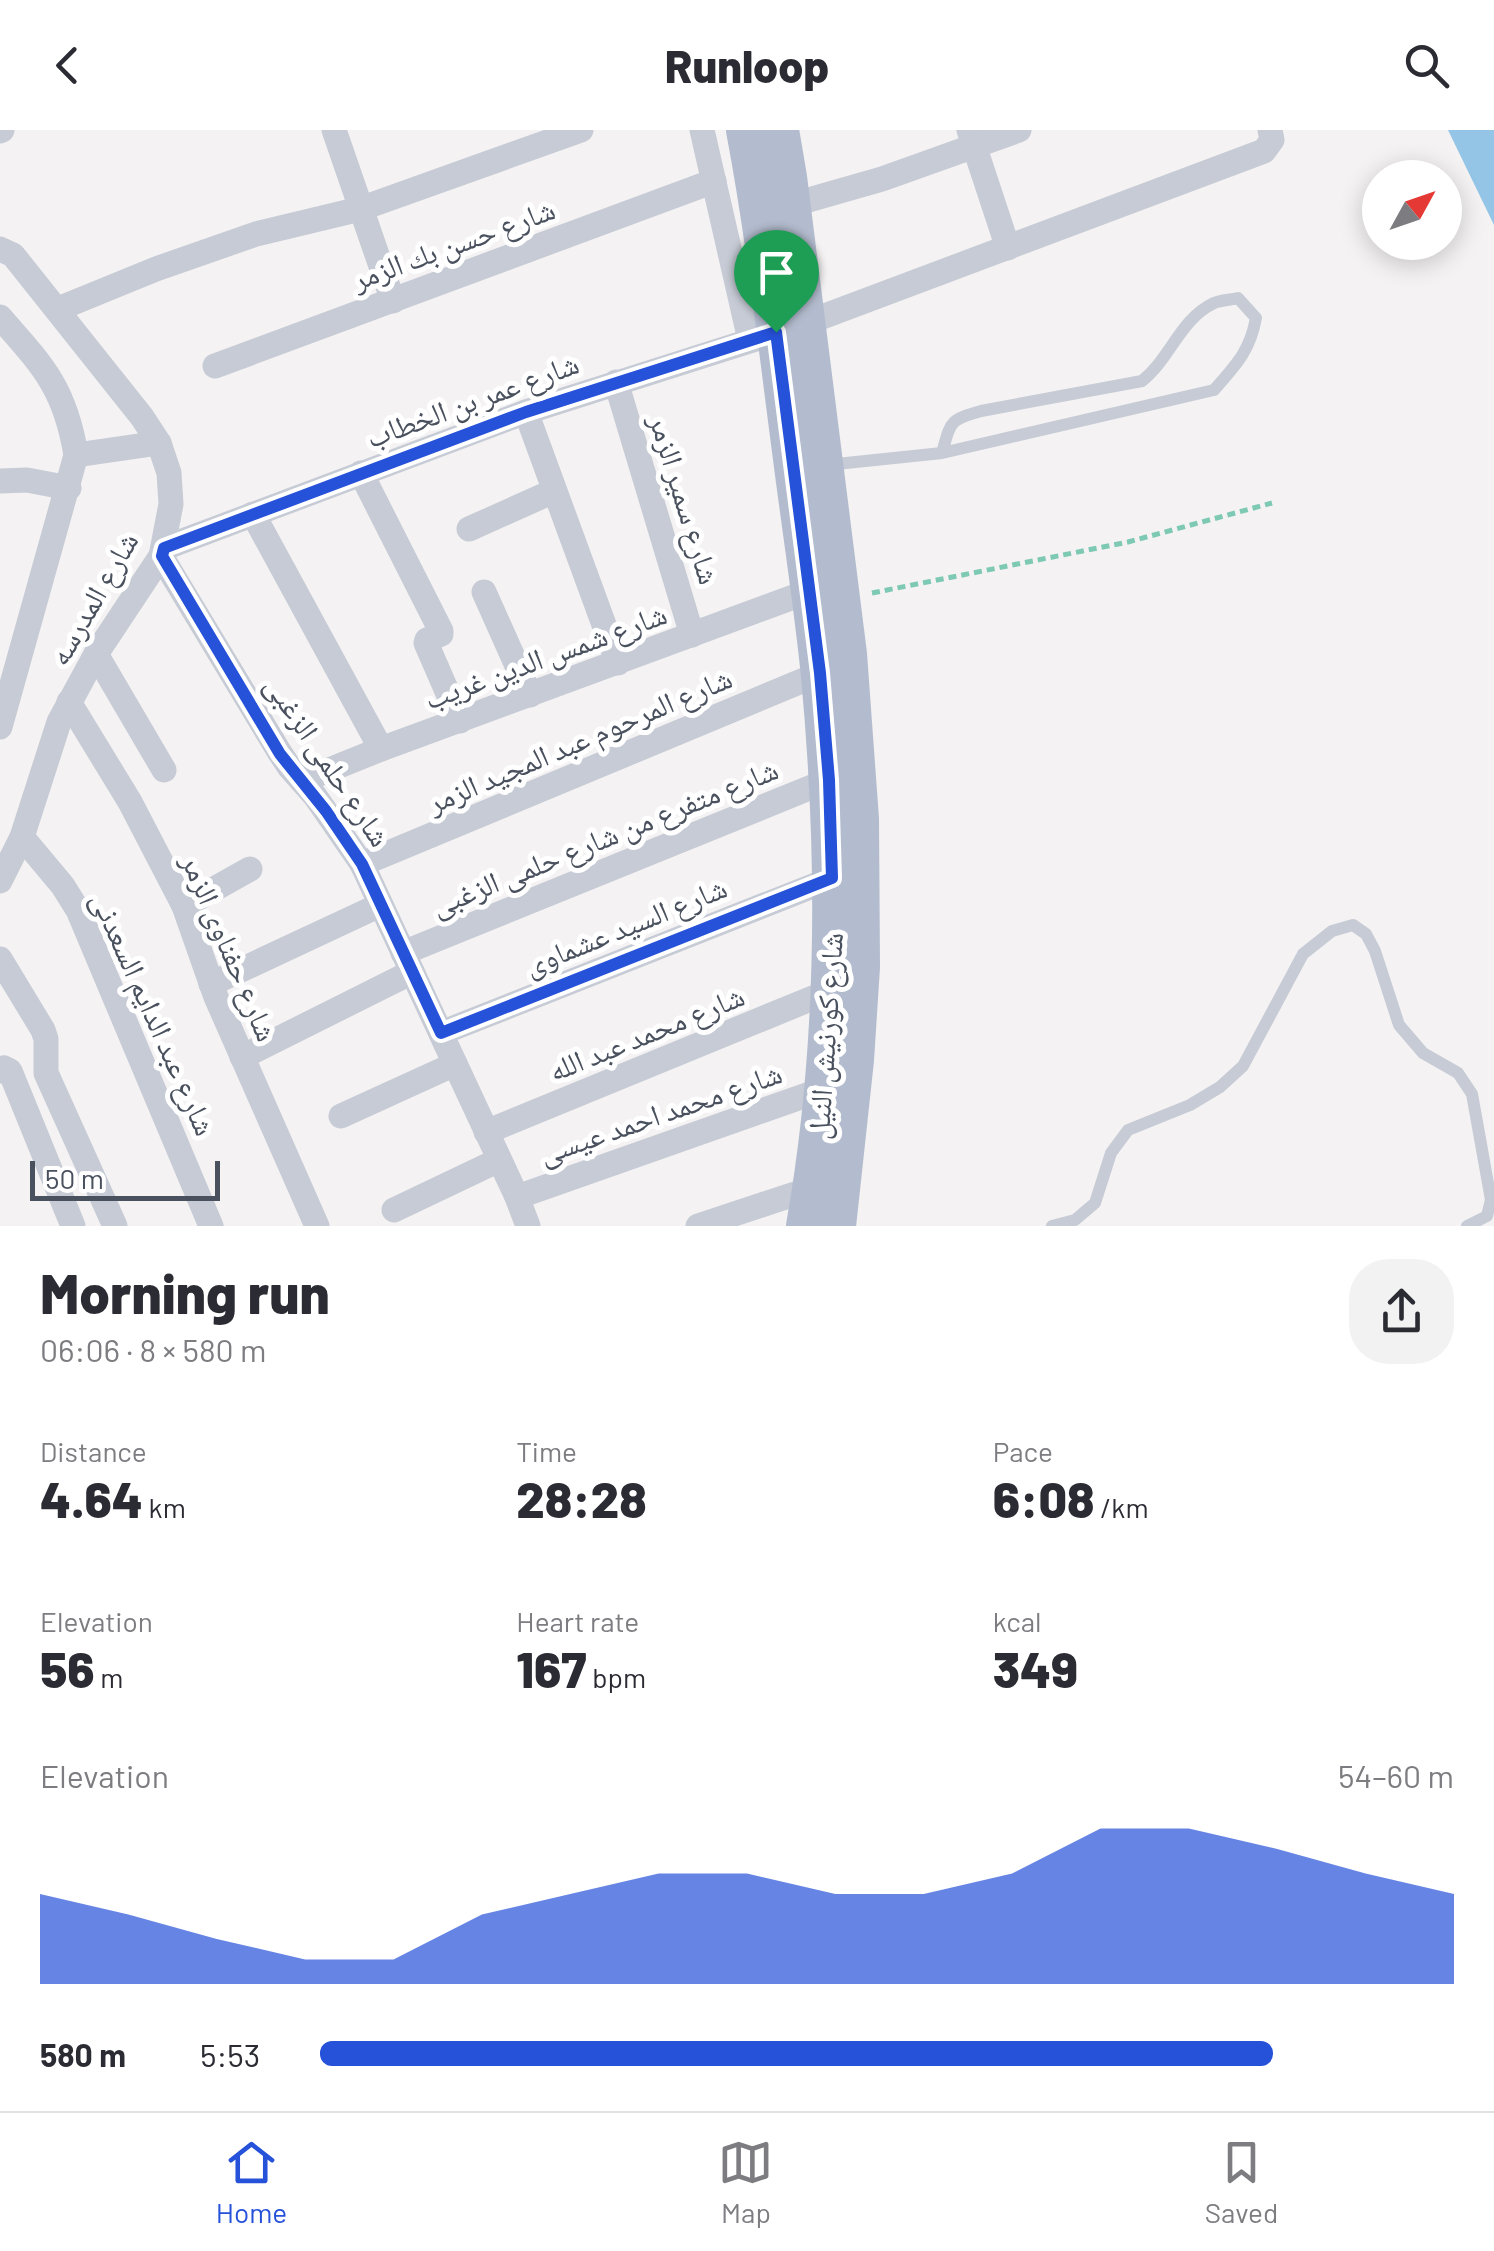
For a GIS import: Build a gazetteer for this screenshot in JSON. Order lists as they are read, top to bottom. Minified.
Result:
{"streets":{"main road":["شارع كورنيش النيل"],"street":["شارع حسن بك الزمر","شارع عمر بن الخطاب","شارع سمير الزمر","شارع المدرسه","شارع شمس الدين غريب","شارع المرحوم عبد المجيد الزمر","شارع حلمى الزغبى","شارع متفرع من شارع حلمى الزغبى","شارع السيد عشماوى","شارع حفناوى الزمر","شارع عبد الدايم السعدنى","شارع محمد عبد الله","شارع محمد احمد عيسى"]},"crossings":[["شارع عمر بن الخطاب","شارع سمير الزمر"],["شارع عمر بن الخطاب","شارع المدرسه"],["شارع عمر بن الخطاب","شارع حلمى الزغبى"],["شارع عمر بن الخطاب","شارع كورنيش النيل"],["شارع سمير الزمر","شارع شمس الدين غريب"],["شارع المدرسه","شارع حلمى الزغبى"],["شارع المدرسه","شارع حفناوى الزمر"],["شارع المدرسه","شارع عبد الدايم السعدنى"],["شارع شمس الدين غريب","شارع حلمى الزغبى"],["شارع شمس الدين غريب","شارع كورنيش النيل"],["شارع المرحوم عبد المجيد الزمر","شارع حلمى الزغبى"],["شارع المرحوم عبد المجيد الزمر","شارع كورنيش النيل"],["شارع حلمى الزغبى","شارع متفرع من شارع حلمى الزغبى"],["شارع حلمى الزغبى","شارع السيد عشماوى"],["شارع حلمى الزغبى","شارع محمد عبد الله"],["شارع حلمى الزغبى","شارع محمد احمد عيسى"],["شارع متفرع من شارع حلمى الزغبى","شارع حفناوى الزمر"],["شارع متفرع من شارع حلمى الزغبى","شارع كورنيش النيل"],["شارع السيد عشماوى","شارع كورنيش النيل"],["شارع محمد عبد الله","شارع كورنيش النيل"],["شارع كورنيش النيل","شارع محمد احمد عيسى"]],"scale_bar":"50 m","north":"top right","page":{"header":"Runloop","scale":"50 m","heading":["Morning run","06:06 · 8 × 580 m"],"stats":[["Distance","4.64 km"],["Time","28:28"],["Pace","6:08 /km"],["Elevation","56 m"],["Heart rate","167 bpm"],["kcal","349"]],"chart":["Elevation","54–60 m"],"list":[{"name":"580 m","note":"5:53"}],"tabs":["Home","Map","Saved"]}}
